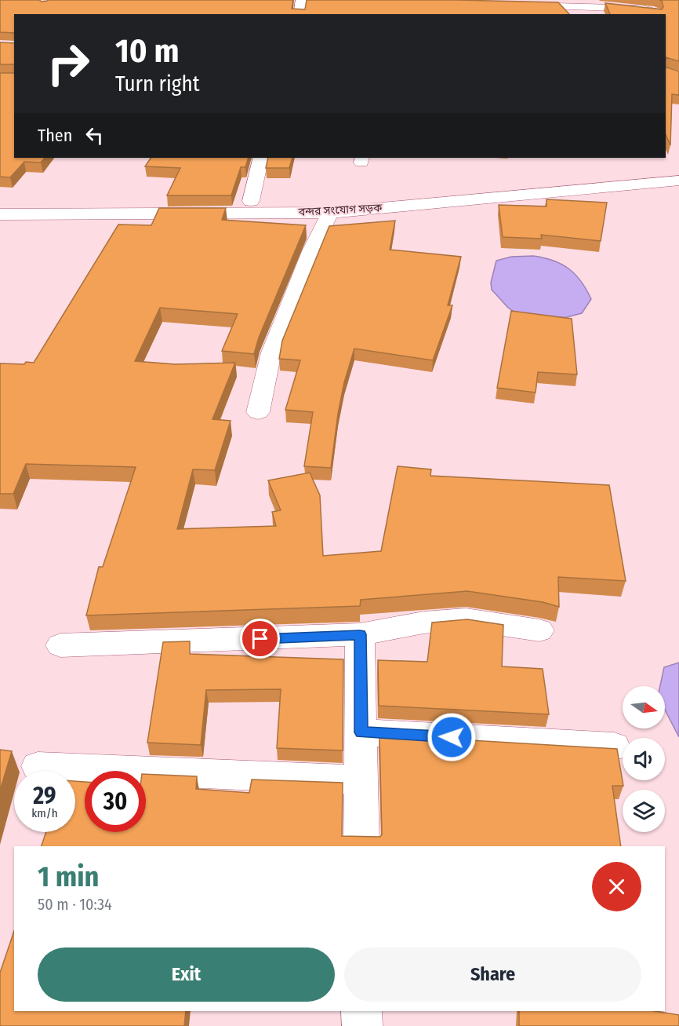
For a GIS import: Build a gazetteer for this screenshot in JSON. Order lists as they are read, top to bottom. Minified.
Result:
{"streets":{"main road":["বন্দর সংযোগ সড়ক"]},"north":"right","page":{"turn":["10 m","Turn right"],"then":"Then","speed":"29 km/h","limit":"30","heading":["1 min","50 m · 10:34"],"buttons":["Exit","Share"]}}
